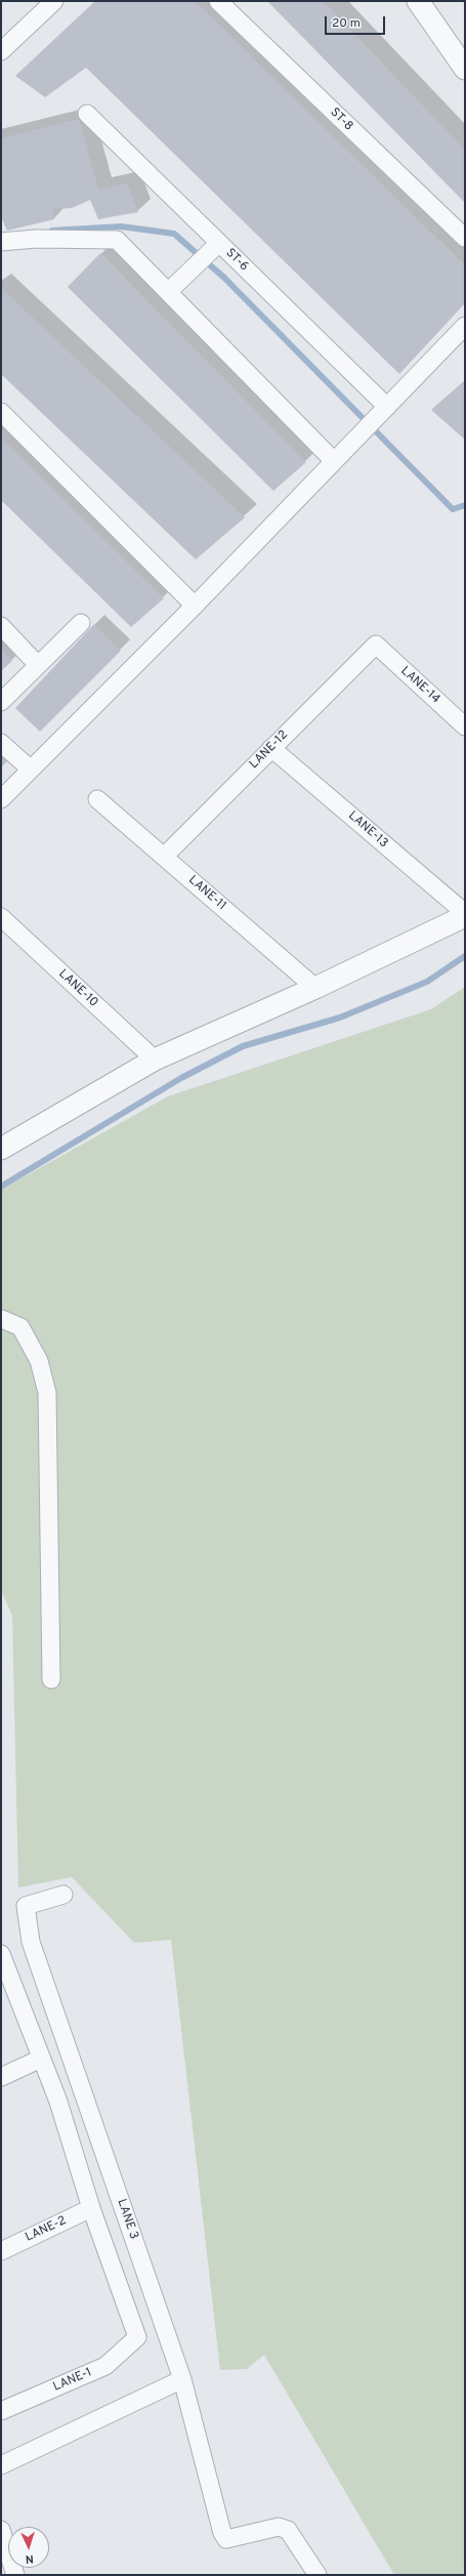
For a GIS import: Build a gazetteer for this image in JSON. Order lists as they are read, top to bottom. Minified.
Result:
{"streets":{"street":["ST-8","ST-6","LANE-14","LANE-12","LANE-13","LANE-11","LANE-10","LANE 3","LANE-2","LANE-1"]},"crossings":[["LANE-14","LANE-12"],["LANE-12","LANE-13"],["LANE-12","LANE-11"],["LANE-2","LANE-1"]],"scale_bar":"20 m","north":"bottom"}
